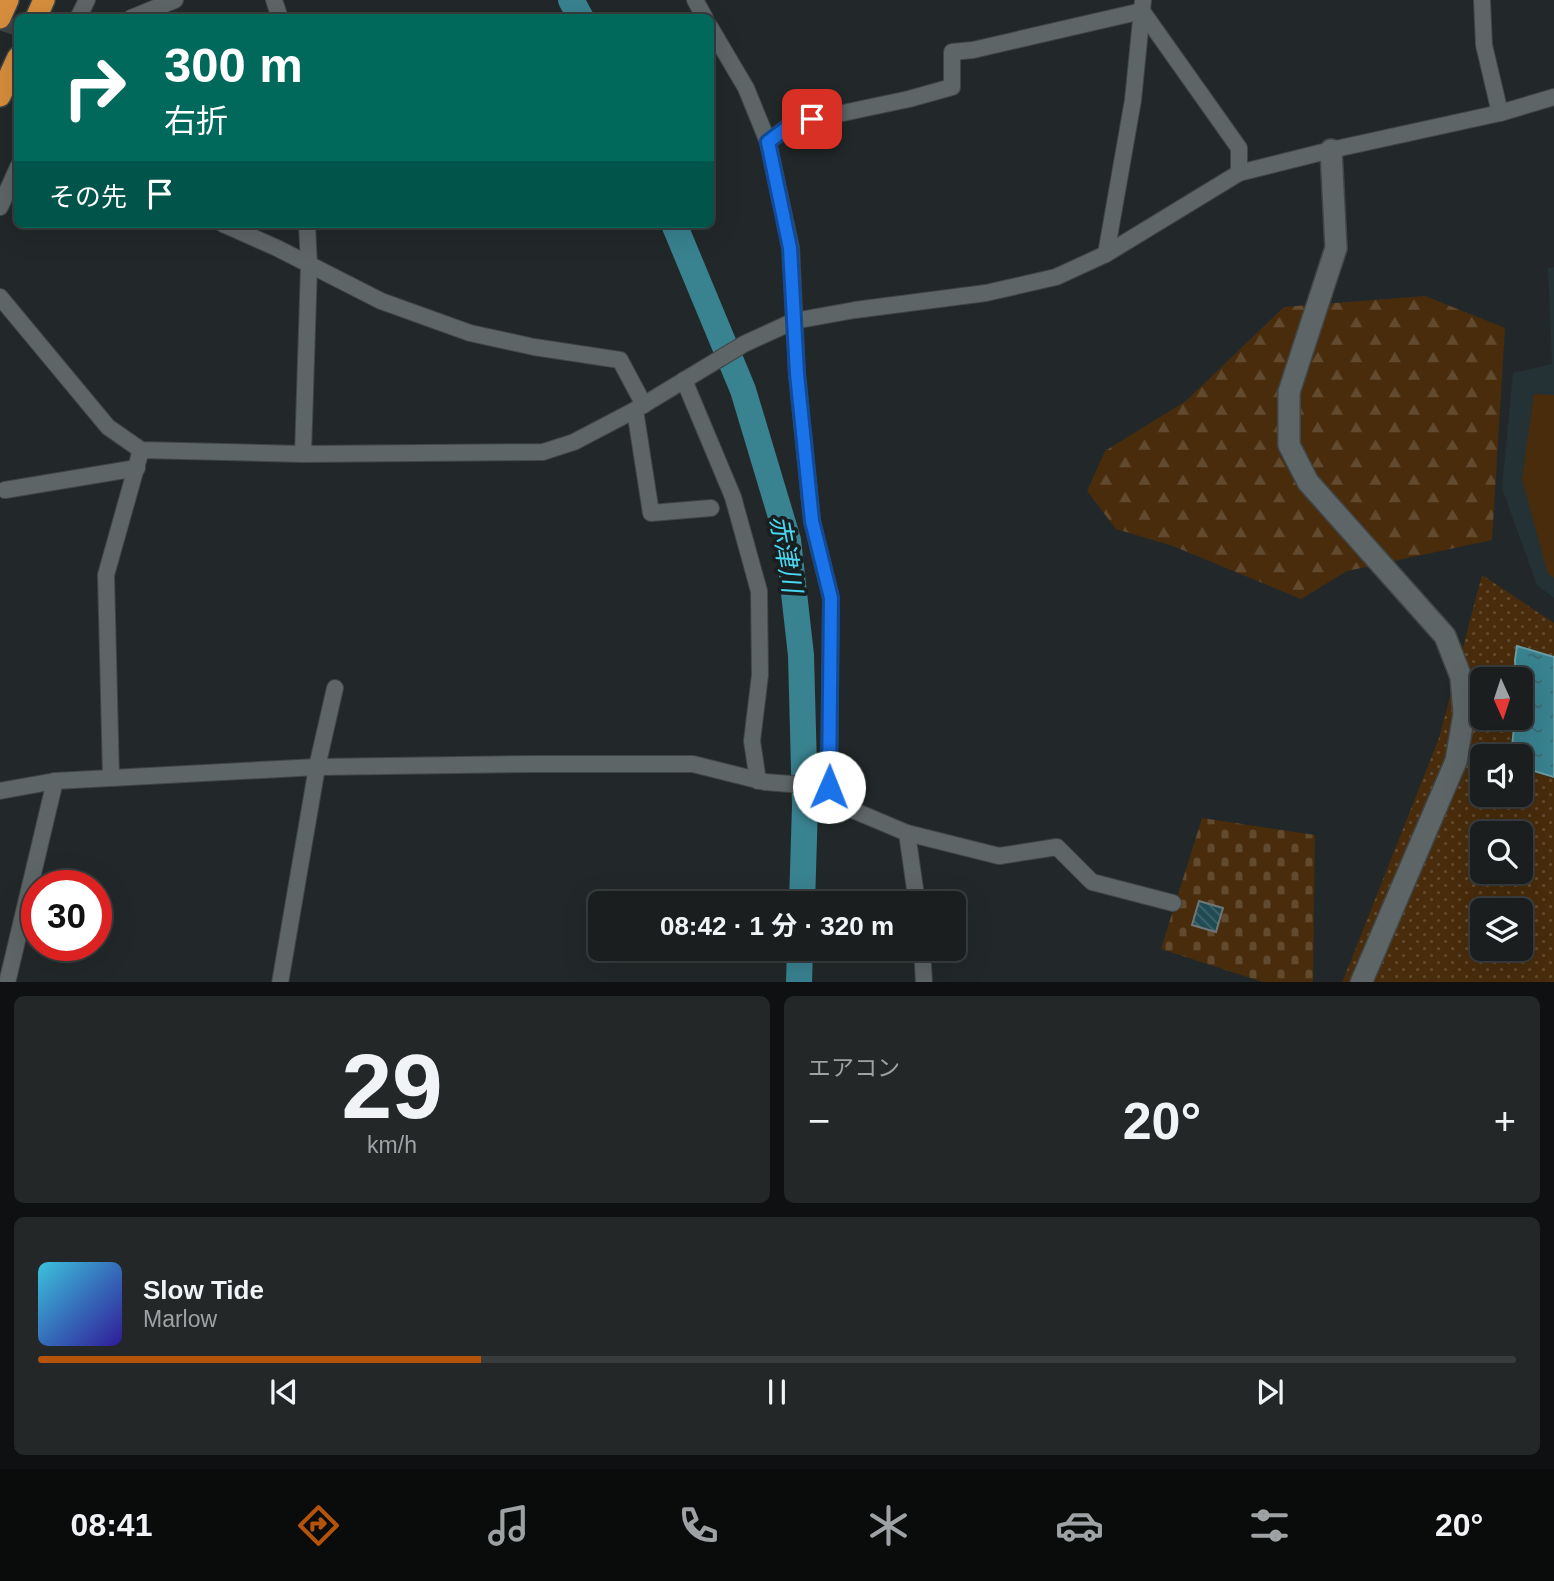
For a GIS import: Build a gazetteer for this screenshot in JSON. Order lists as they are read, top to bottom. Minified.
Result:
{"water":["赤津川"],"north":"bottom","page":{"turn":["300 m","右折"],"then":"その先","limit":"30","trip":"08:42 · 1 分 · 320 m","tile":[["29","km/h"],"エアコン"],"heat":["−","20°","+"],"song":["Slow Tide","Marlow"],"tabs":["08:41","20°"]}}
